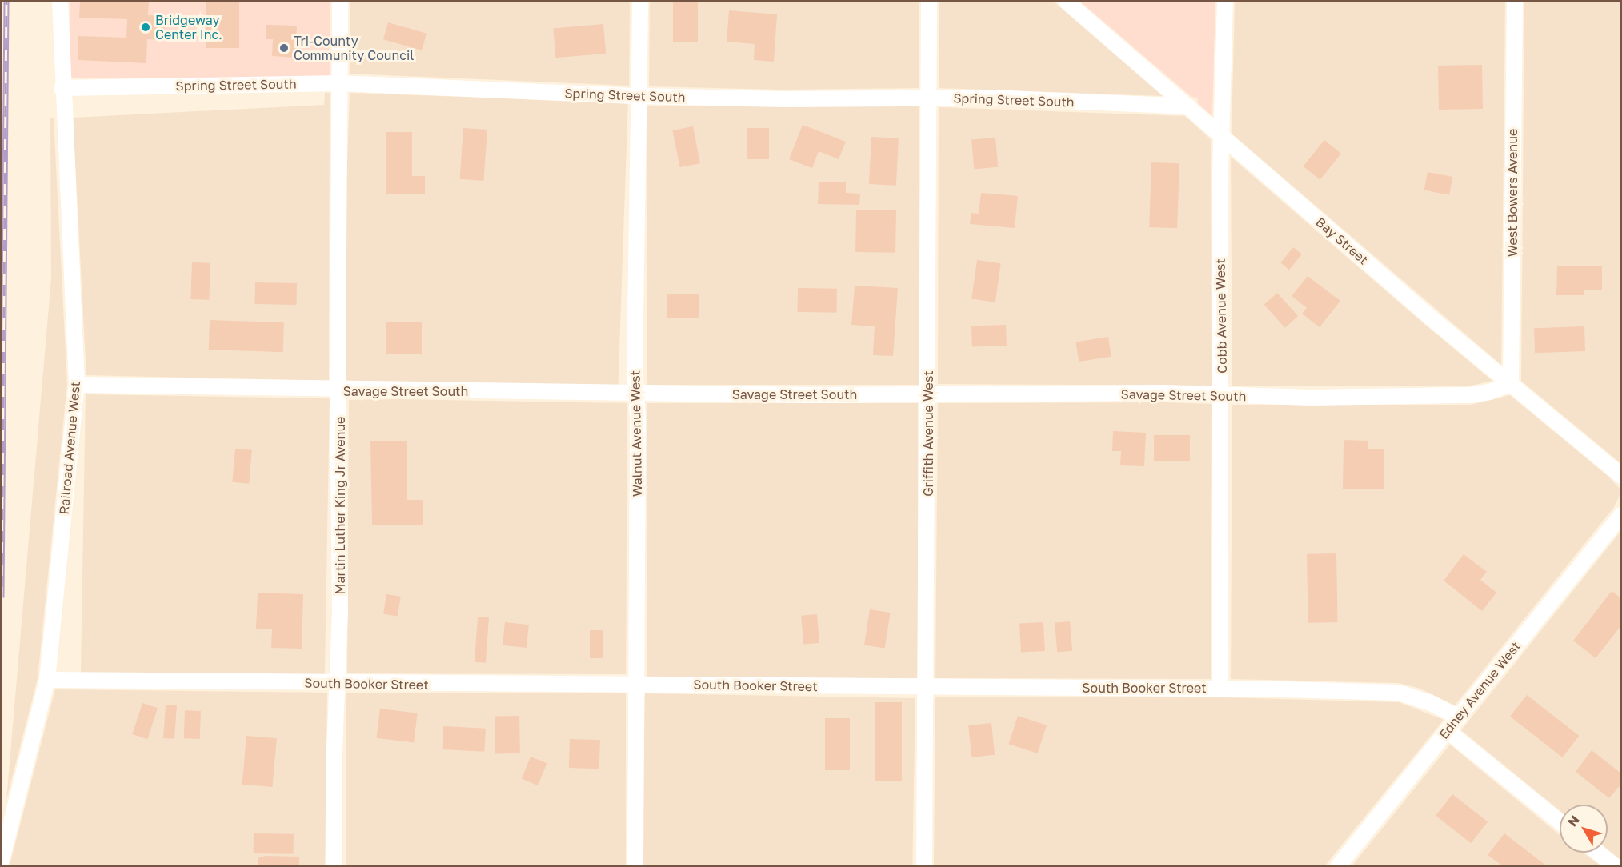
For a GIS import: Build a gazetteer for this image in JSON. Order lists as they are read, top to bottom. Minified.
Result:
{"streets":{"street":["Spring Street South","West Bowers Avenue","Bay Street","Cobb Avenue West","Savage Street South","Walnut Avenue West","Griffith Avenue West","Railroad Avenue West","Martin Luther King Jr Avenue","South Booker Street","Edney Avenue West"]},"crossings":[["Spring Street South","Bay Street"],["Spring Street South","Walnut Avenue West"],["Spring Street South","Griffith Avenue West"],["Spring Street South","Railroad Avenue West"],["Spring Street South","Martin Luther King Jr Avenue"],["West Bowers Avenue","Bay Street"],["West Bowers Avenue","Savage Street South"],["Bay Street","Cobb Avenue West"],["Bay Street","Savage Street South"],["Cobb Avenue West","Savage Street South"],["Cobb Avenue West","South Booker Street"],["Savage Street South","Walnut Avenue West"],["Savage Street South","Griffith Avenue West"],["Savage Street South","Railroad Avenue West"],["Savage Street South","Martin Luther King Jr Avenue"],["Walnut Avenue West","South Booker Street"],["Griffith Avenue West","South Booker Street"],["Railroad Avenue West","South Booker Street"],["Martin Luther King Jr Avenue","South Booker Street"],["South Booker Street","Edney Avenue West"]],"places":["Bridgeway Center Inc.","Tri-County Community Council"],"north":"top left"}
